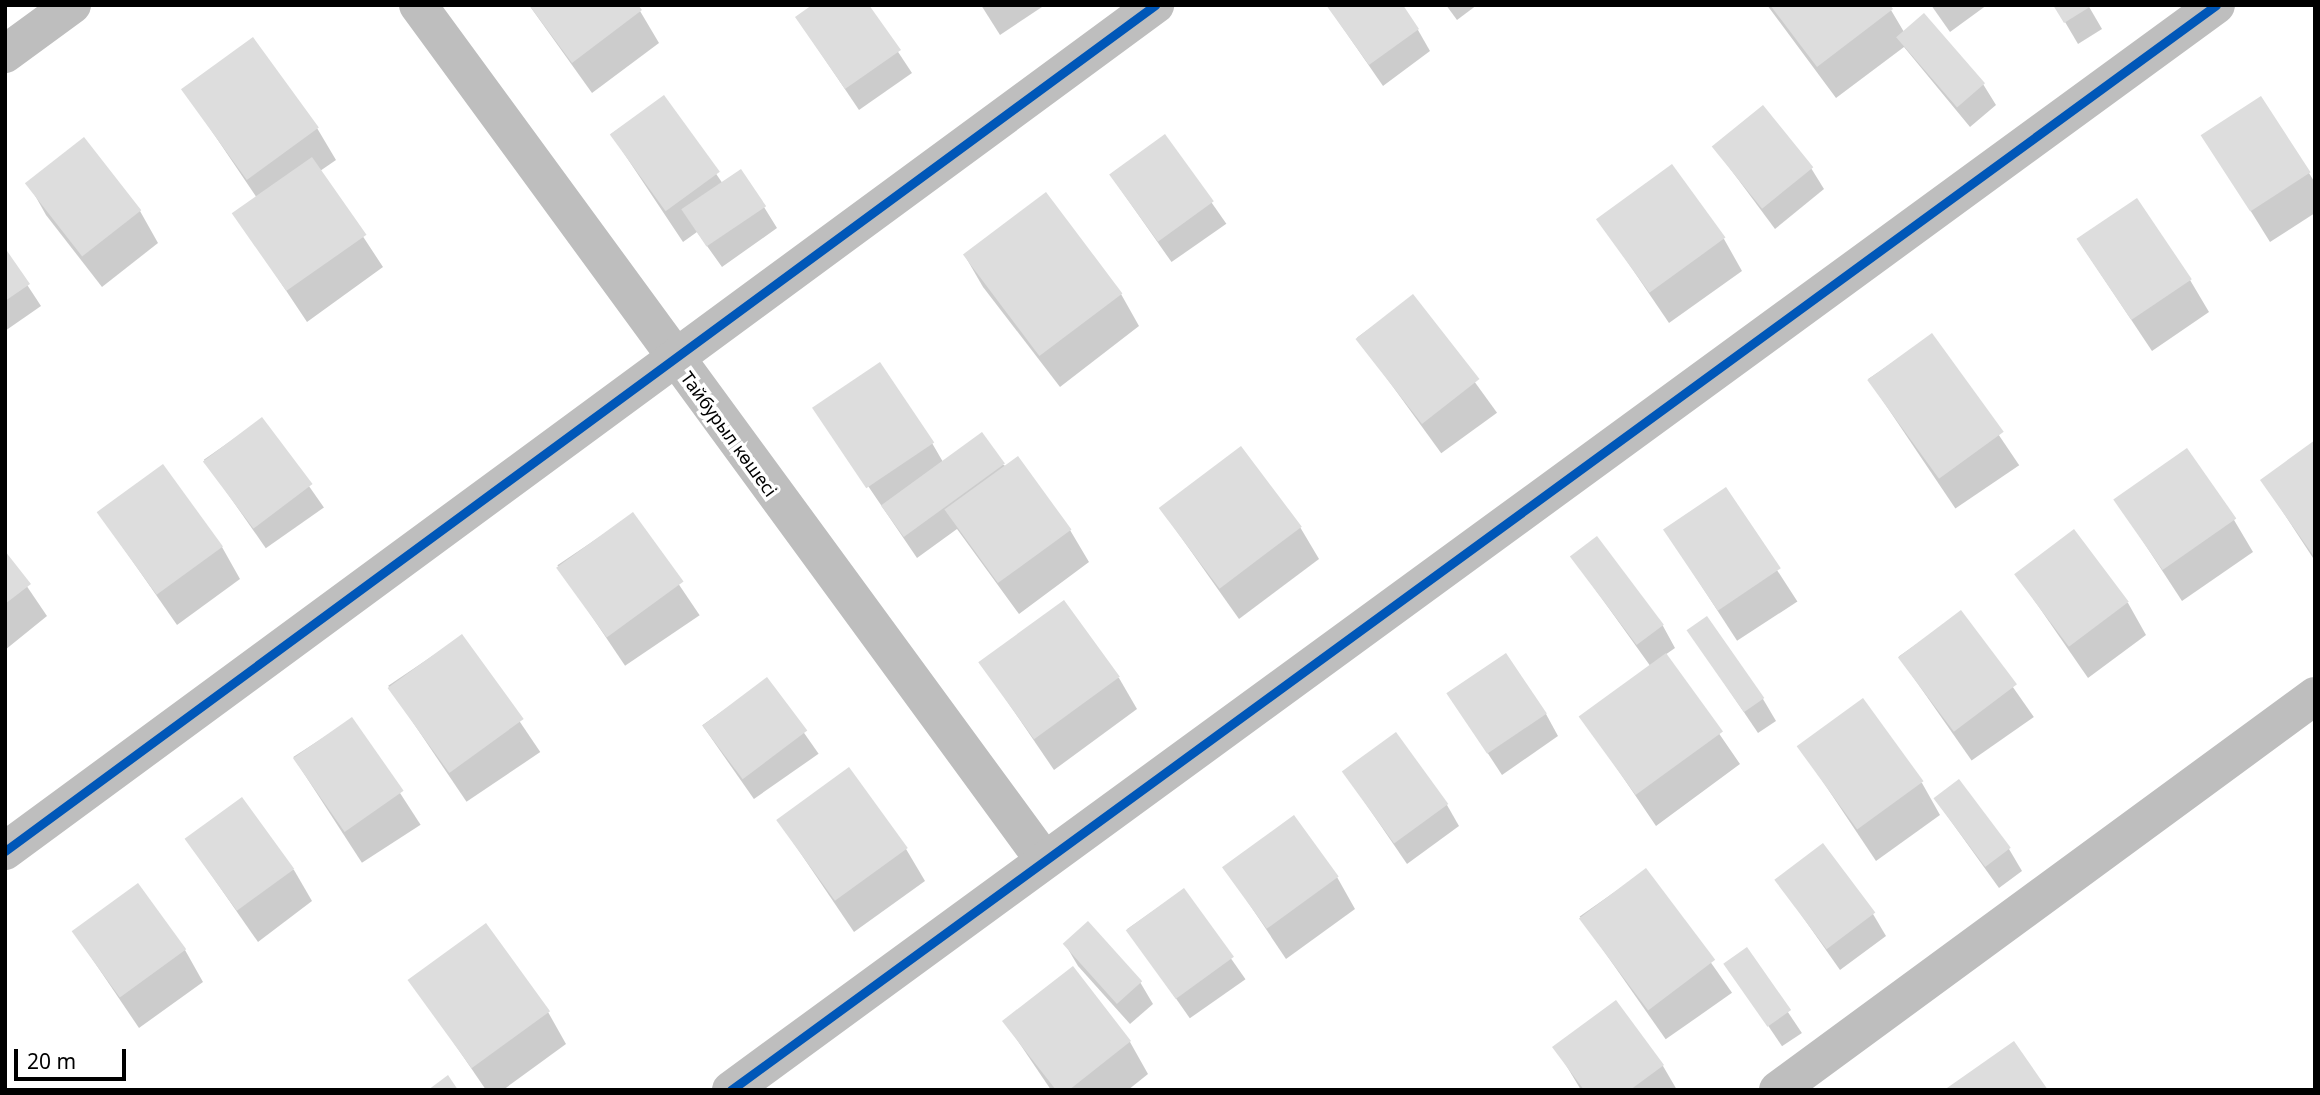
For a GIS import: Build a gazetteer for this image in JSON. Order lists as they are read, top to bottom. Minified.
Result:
{"streets":{"street":["Тайбурыл көшесі"]},"scale_bar":"20 m"}
